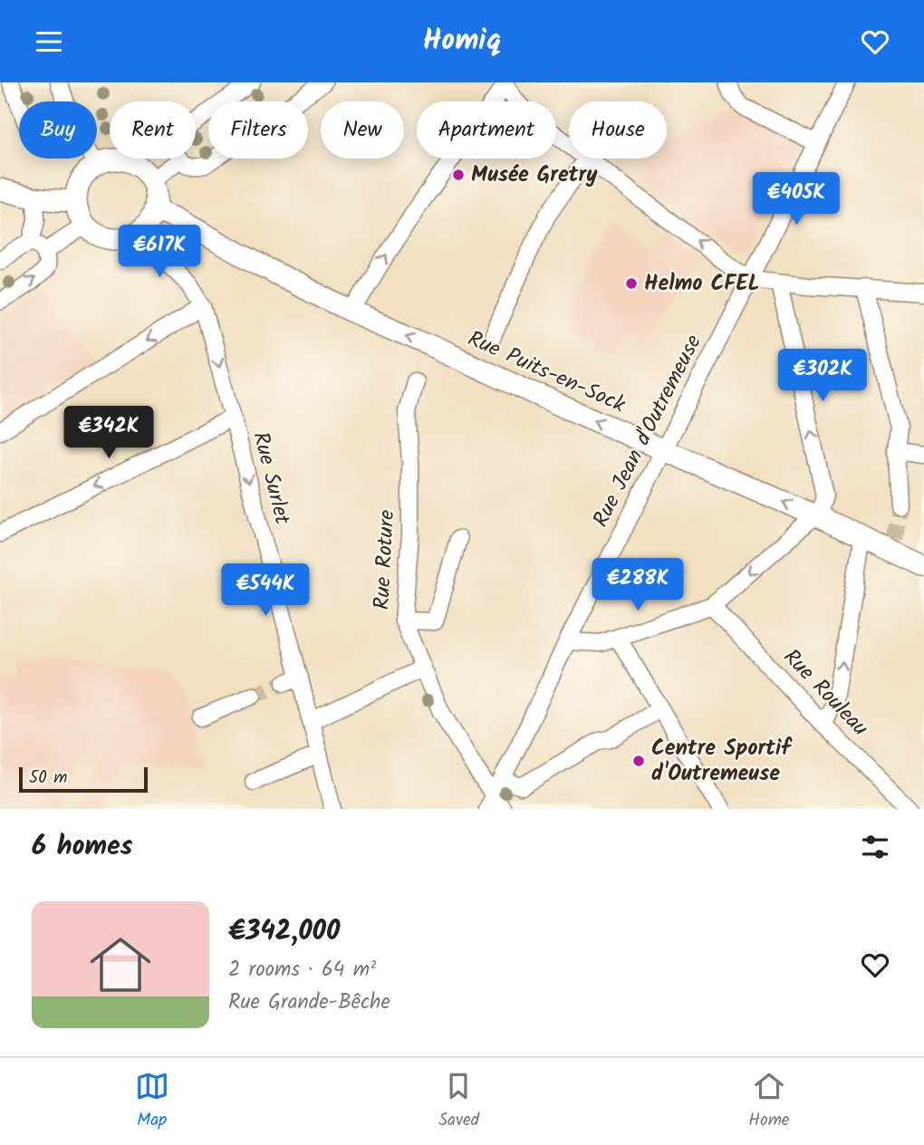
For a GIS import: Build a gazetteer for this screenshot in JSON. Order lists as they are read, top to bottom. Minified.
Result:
{"streets":{"main road":["Rue Puits-en-Sock"],"street":["Rue Jean d'Outremeuse","Rue Surlet","Rue Roture","Rue Rouleau"]},"crossings":[["Rue Puits-en-Sock","Rue Jean d'Outremeuse"],["Rue Puits-en-Sock","Rue Surlet"],["Rue Jean d'Outremeuse","Rue Roture"]],"one_way":["Rue Puits-en-Sock","Rue Surlet"],"places":["Musée Gretry","Helmo CFEL","Centre Sportif d'Outremeuse"],"scale_bar":"50 m","page":{"header":"Homiq","chip":["Buy","Rent","Filters","New","Apartment","House"],"price":["€405K","€617K","€302K","€342K","€288K","€544K"],"scale":"50 m","heading":"6 homes","list":[{"name":"€342,000","note":"2 rooms · 64 m² · Rue Grande-Bêche"}],"tabs":["Map","Saved","Home"]}}
